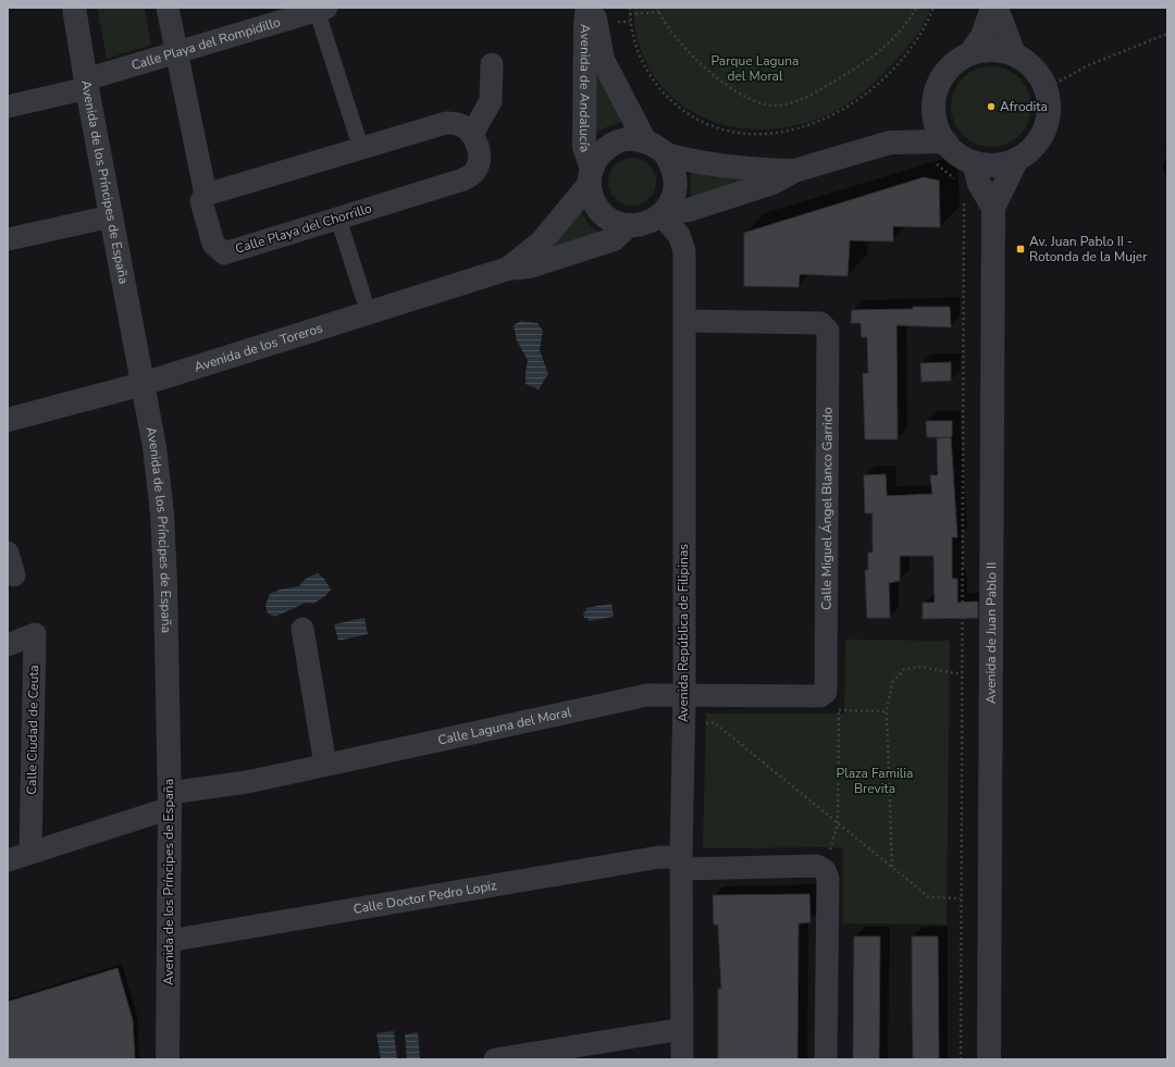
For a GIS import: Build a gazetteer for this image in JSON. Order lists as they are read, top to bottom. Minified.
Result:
{"streets":{"street":["Calle Playa del Rompidillo","Avenida de Andalucía","Avenida de los Príncipes de España","Calle Playa del Chorrillo","Avenida de los Toreros","Calle Miguel Ángel Blanco Garrido","Avenida República de Filipinas","Avenida de Juan Pablo II","Calle Laguna del Moral","Calle Ciudad de Ceuta","Calle Doctor Pedro Lopiz"]},"crossings":[["Calle Playa del Rompidillo","Avenida de los Príncipes de España"],["Avenida de Andalucía","Avenida de los Toreros"],["Avenida de Andalucía","Avenida República de Filipinas"],["Avenida de los Príncipes de España","Avenida de los Toreros"],["Avenida de los Príncipes de España","Calle Laguna del Moral"],["Avenida de los Príncipes de España","Calle Doctor Pedro Lopiz"],["Avenida de los Toreros","Avenida República de Filipinas"],["Calle Miguel Ángel Blanco Garrido","Avenida República de Filipinas"],["Avenida República de Filipinas","Calle Laguna del Moral"],["Avenida República de Filipinas","Calle Doctor Pedro Lopiz"],["Calle Laguna del Moral","Calle Ciudad de Ceuta"]],"parks":["Parque Laguna del Moral","Plaza Familia Brevita"],"places":{"other":["Afrodita"],"transit":["Av. Juan Pablo II - Rotonda de la Mujer"]}}
